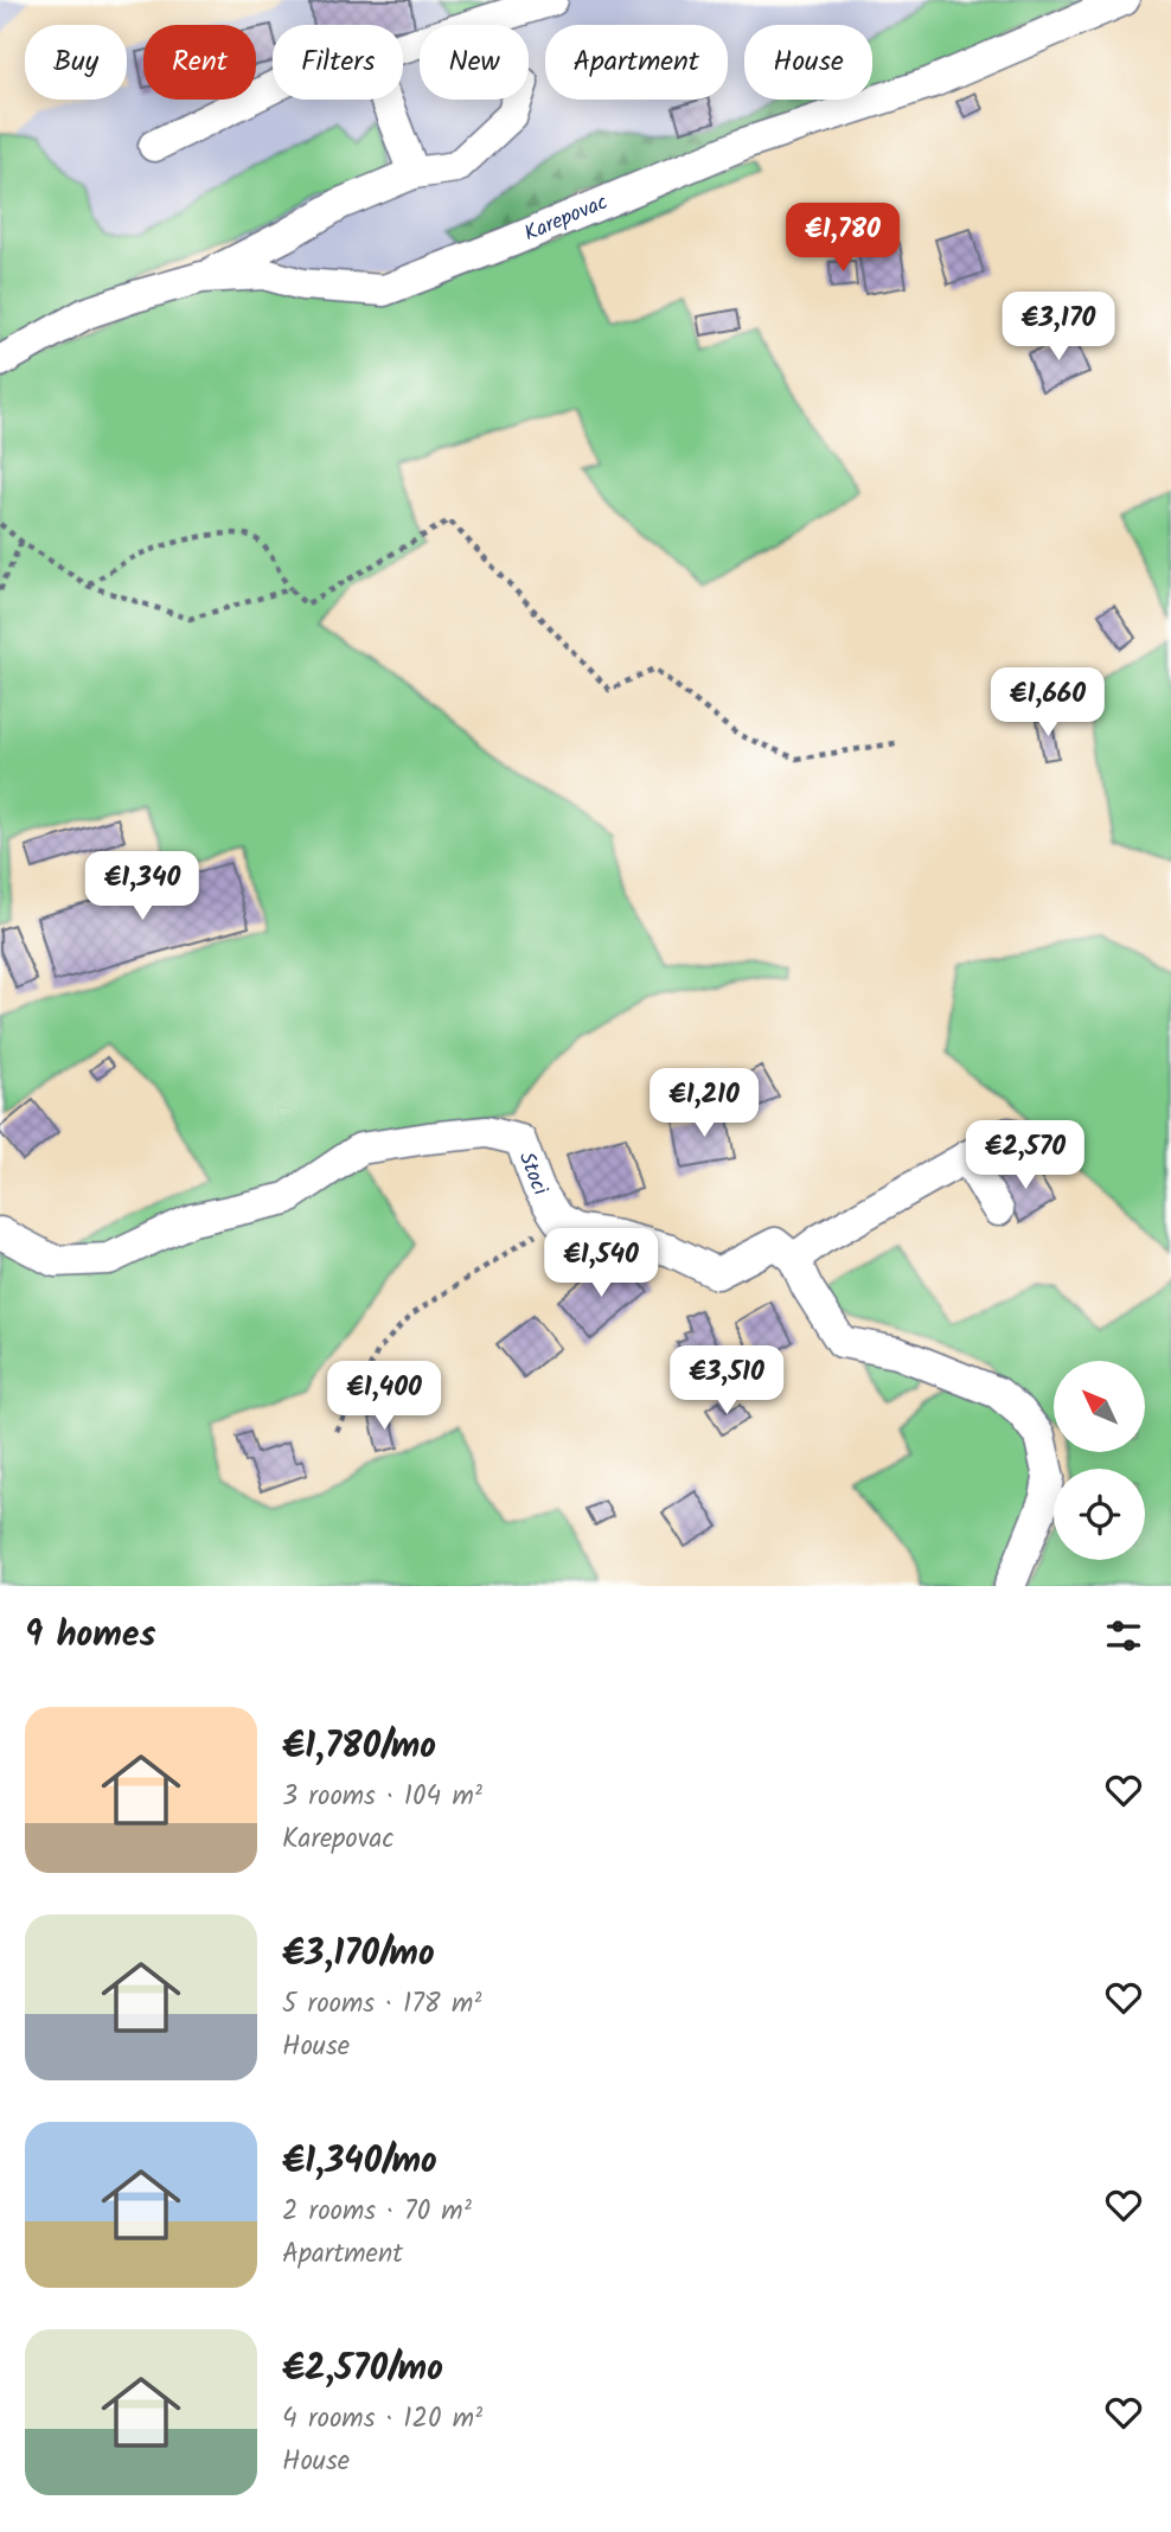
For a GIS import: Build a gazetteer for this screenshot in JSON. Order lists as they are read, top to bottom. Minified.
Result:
{"streets":{"street":["Karepovac","Stoci"]},"north":"top left","page":{"chip":["Buy","Rent","Filters","New","Apartment","House"],"price":["€1,780","€3,170","€1,660","€1,340","€1,210","€2,570","€1,540","€3,510","€1,400"],"heading":"9 homes","list":[{"name":"€1,780/mo","note":"3 rooms · 104 m² · Karepovac"},{"name":"€3,170/mo","note":"5 rooms · 178 m² · House"},{"name":"€1,340/mo","note":"2 rooms · 70 m² · Apartment"},{"name":"€2,570/mo","note":"4 rooms · 120 m² · House"}]}}
